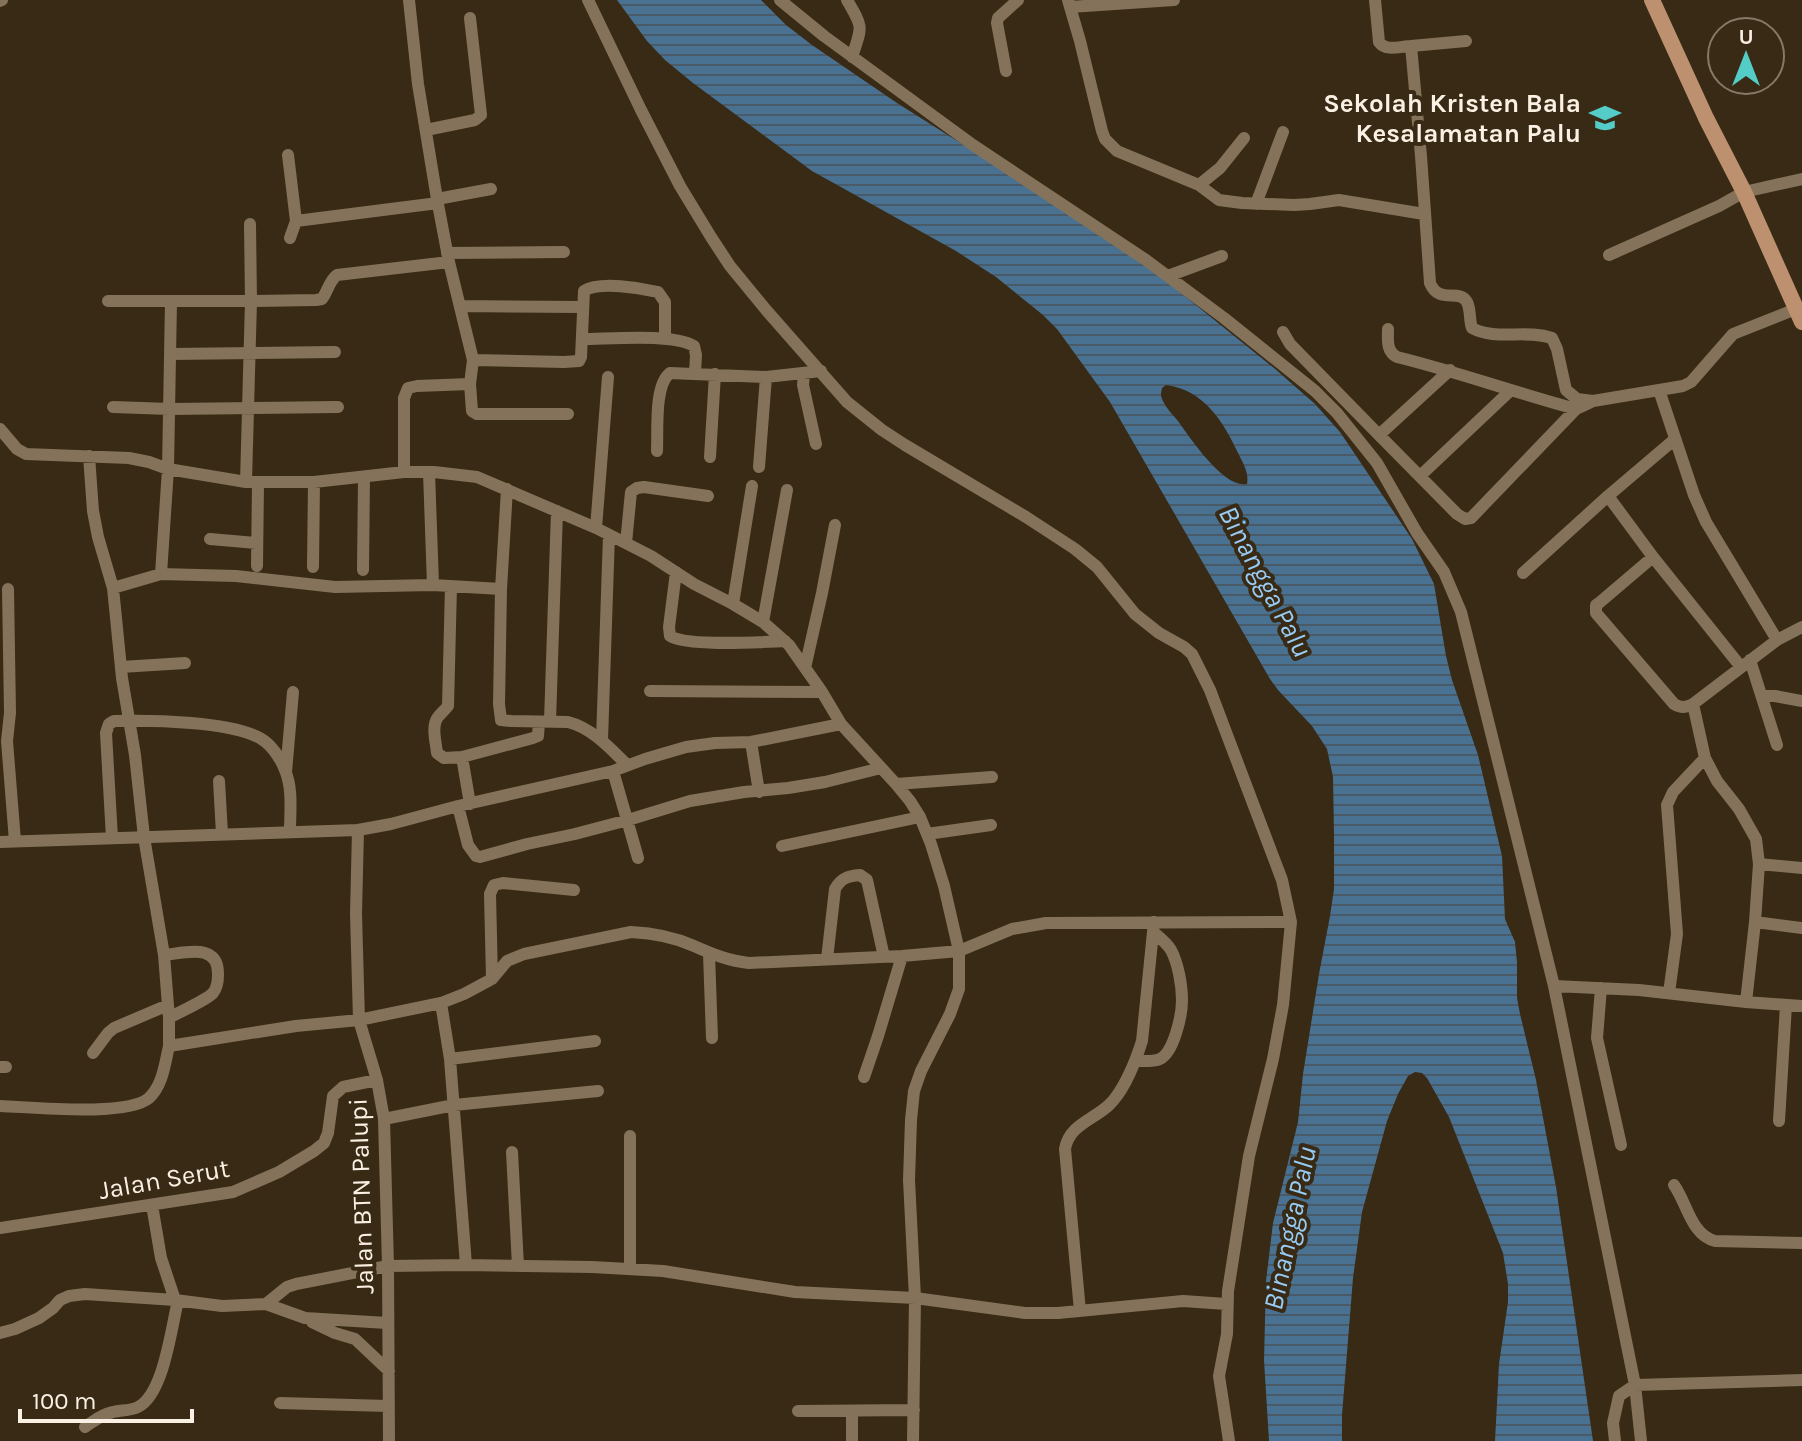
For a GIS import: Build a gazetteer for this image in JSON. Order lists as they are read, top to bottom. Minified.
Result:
{"streets":{"street":["Jalan Serut","Jalan BTN Palupi"]},"crossings":[["Jalan Serut","Jalan BTN Palupi"]],"water":["Binangga Palu"],"places":{"school or university":["Sekolah Kristen Bala Kesalamatan Palu"]},"scale_bar":"100 m","north":"top"}
